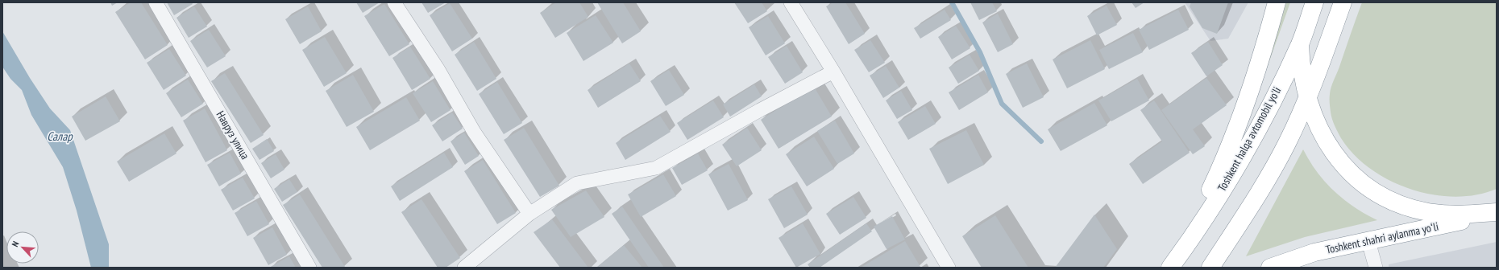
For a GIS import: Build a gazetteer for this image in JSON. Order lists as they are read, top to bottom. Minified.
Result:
{"streets":{"highway":["Toshkent halqa avtomobil yo'li","Toshkent shahri aylanma yoʻli"],"street":["Навруз улица"]},"crossings":[["Toshkent halqa avtomobil yo'li","Toshkent shahri aylanma yoʻli"]],"water":["Салар"],"north":"top left"}
